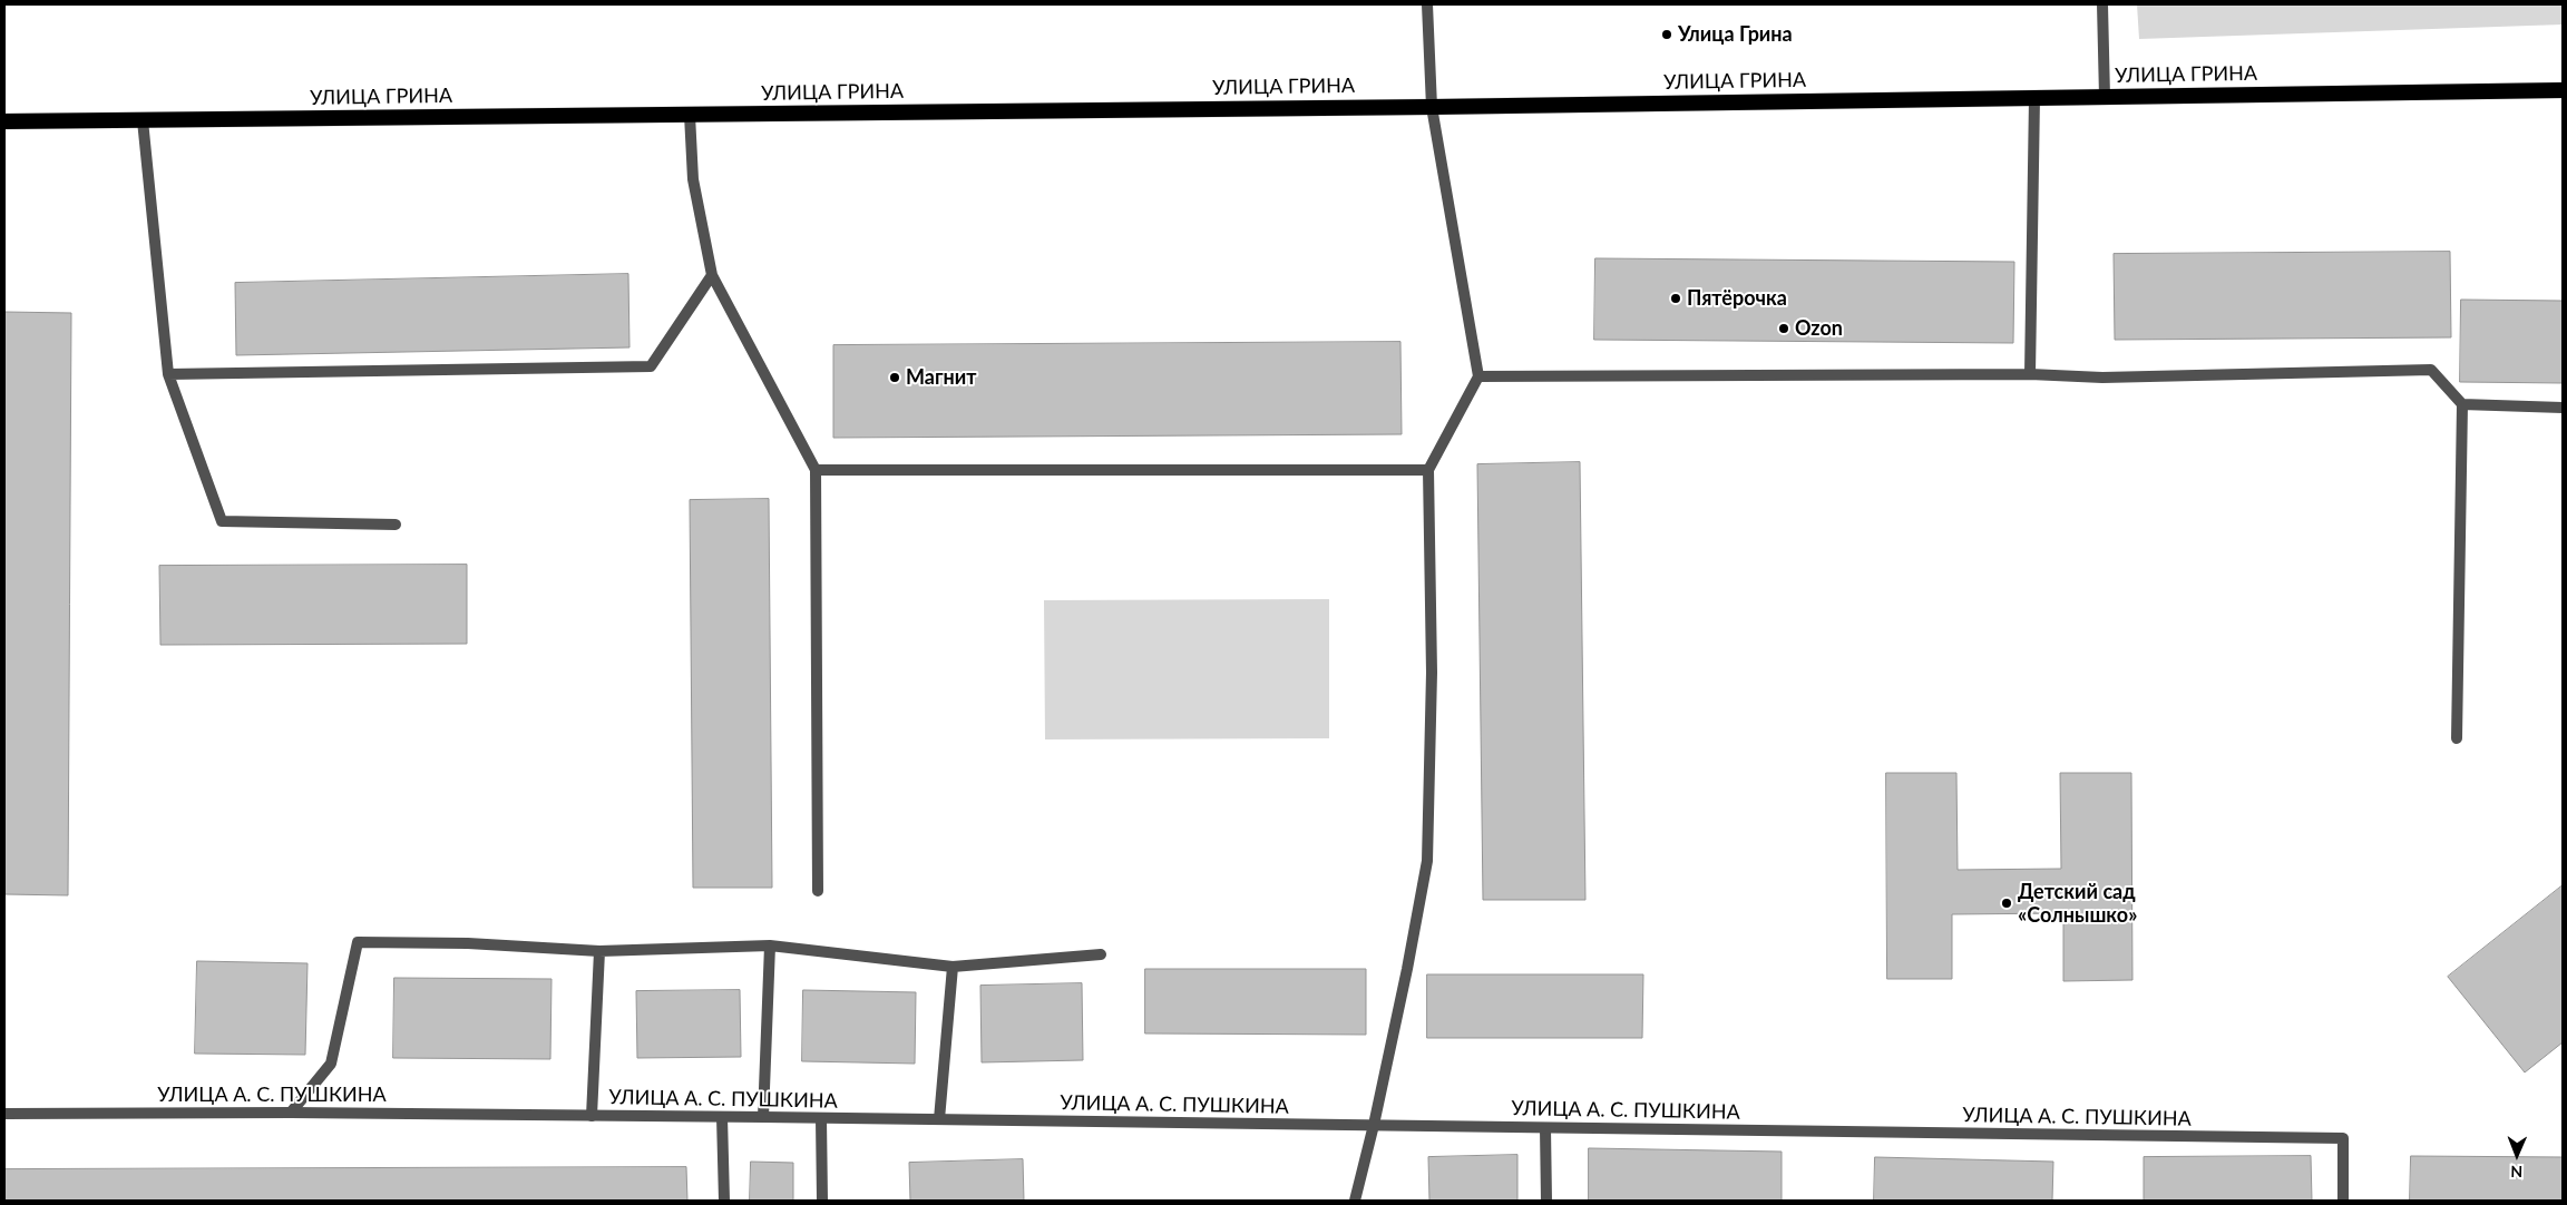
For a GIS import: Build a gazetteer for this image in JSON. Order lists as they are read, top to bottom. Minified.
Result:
{"streets":{"highway":["УЛИЦА ГРИНА"],"street":["УЛИЦА А. С. ПУШКИНА"]},"places":["Улица Грина","Пятёрочка","Ozon","Магнит","Детский сад «Солнышко»"],"north":"bottom"}
